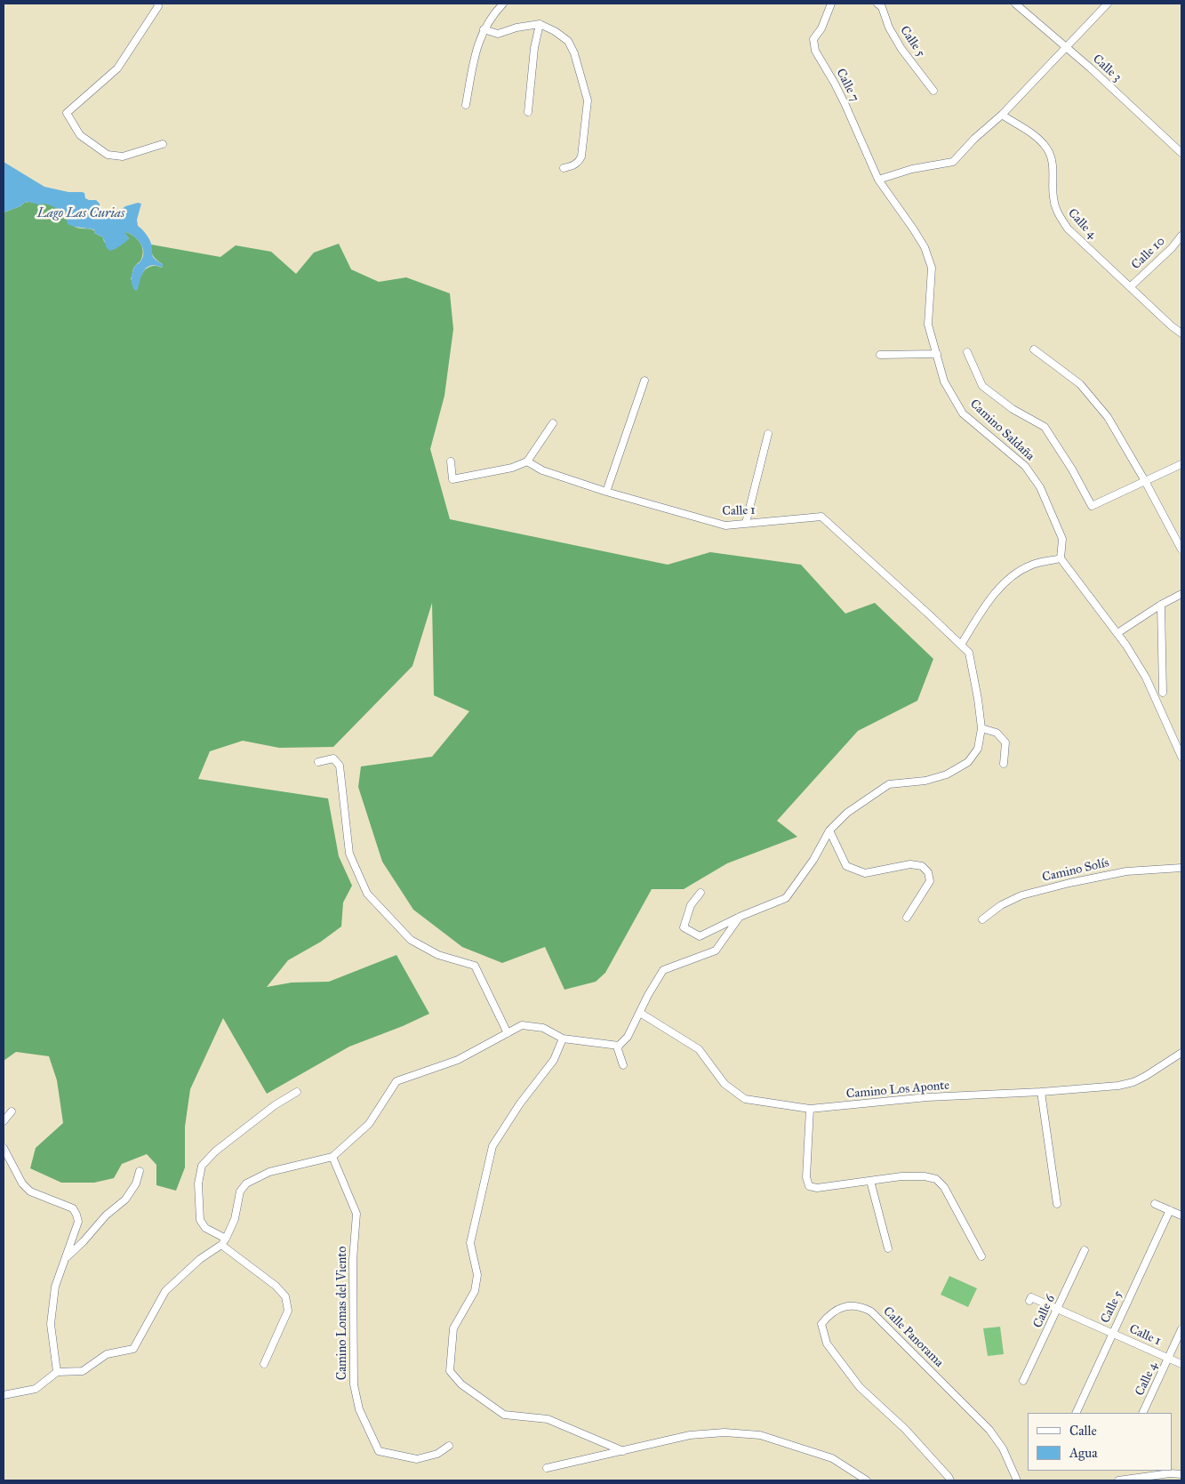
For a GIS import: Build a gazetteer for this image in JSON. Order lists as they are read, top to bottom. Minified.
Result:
{"streets":{"street":["Calle 5","Calle 3","Calle 7","Calle 4","Calle 10","Camino Saldaña","Calle 1","Camino Solís","Camino Los Aponte","Calle 6","Camino Lomas del Viento","Calle Panorama"]},"crossings":[["Calle 5","Calle 1"],["Calle 7","Camino Saldaña"],["Calle 4","Calle 10"],["Calle 4","Calle 1"],["Calle 1","Calle 6"]],"water":["Lago Las Curias"],"legend":["Calle","Agua"]}
